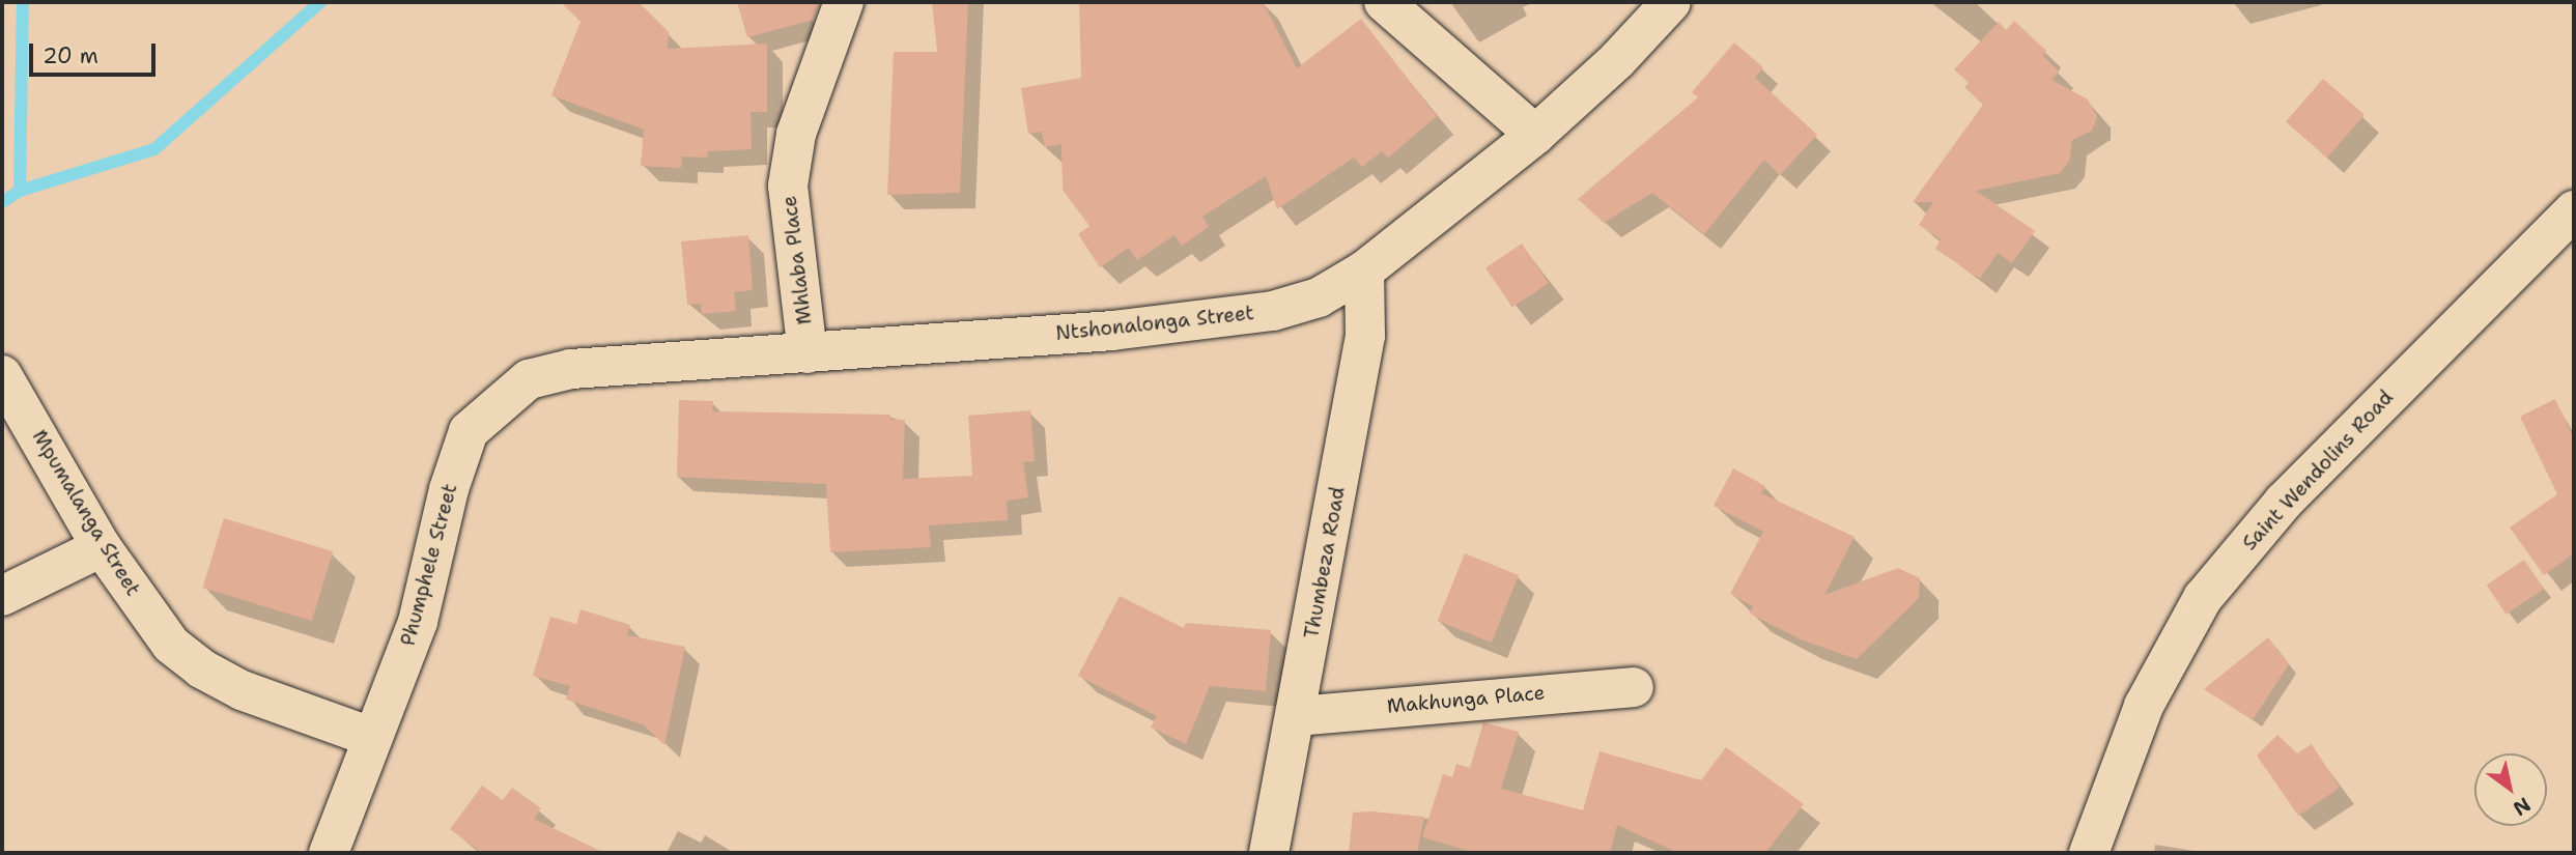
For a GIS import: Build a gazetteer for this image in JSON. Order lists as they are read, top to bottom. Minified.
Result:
{"streets":{"street":["Mhlaba Place","Ntshonalonga Street","Saint Wendolins Road","Mpumalanga Street","Thumbeza Road","Phumphele Street","Makhunga Place"]},"crossings":[["Mhlaba Place","Ntshonalonga Street"],["Ntshonalonga Street","Thumbeza Road"],["Ntshonalonga Street","Phumphele Street"],["Mpumalanga Street","Phumphele Street"],["Thumbeza Road","Makhunga Place"]],"scale_bar":"20 m","north":"bottom right"}
